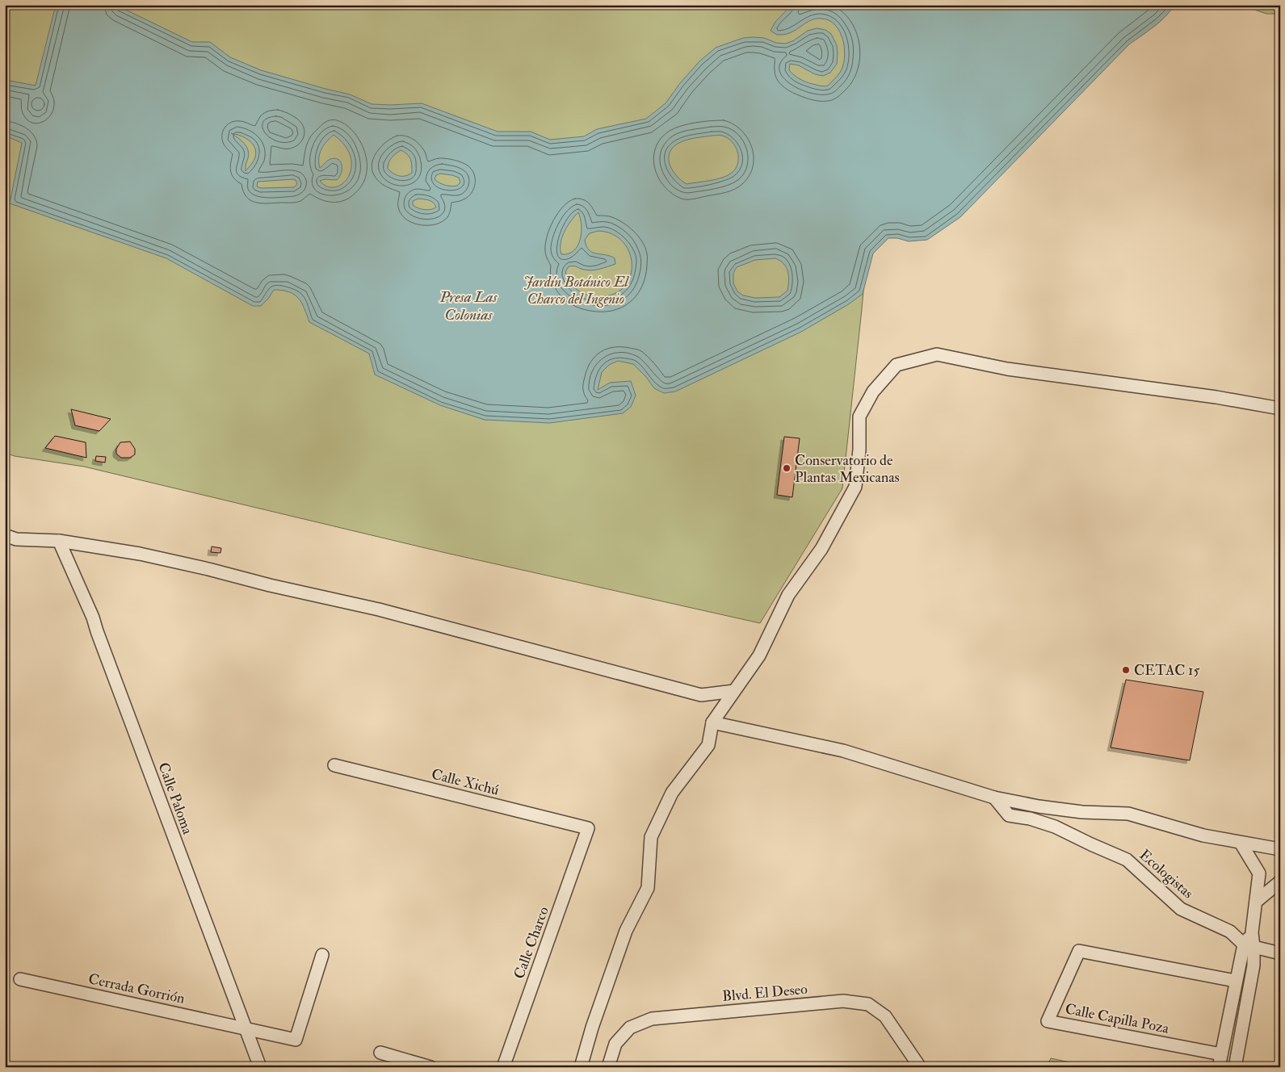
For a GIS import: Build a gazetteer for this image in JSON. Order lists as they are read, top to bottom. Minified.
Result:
{"streets":{"street":["Calle Xichú","Calle Paloma","Ecologistas","Calle Charco","Cerrada Gorrión","Blvd. El Deseo","Calle Capilla Poza"]},"crossings":[["Calle Xichú","Calle Charco"],["Calle Paloma","Cerrada Gorrión"]],"water":["Presa Las Colonias"],"parks":["Jardín Botánico El Charco del Ingenio"],"places":["Conservatorio de Plantas Mexicanas","CETAC 15"]}
